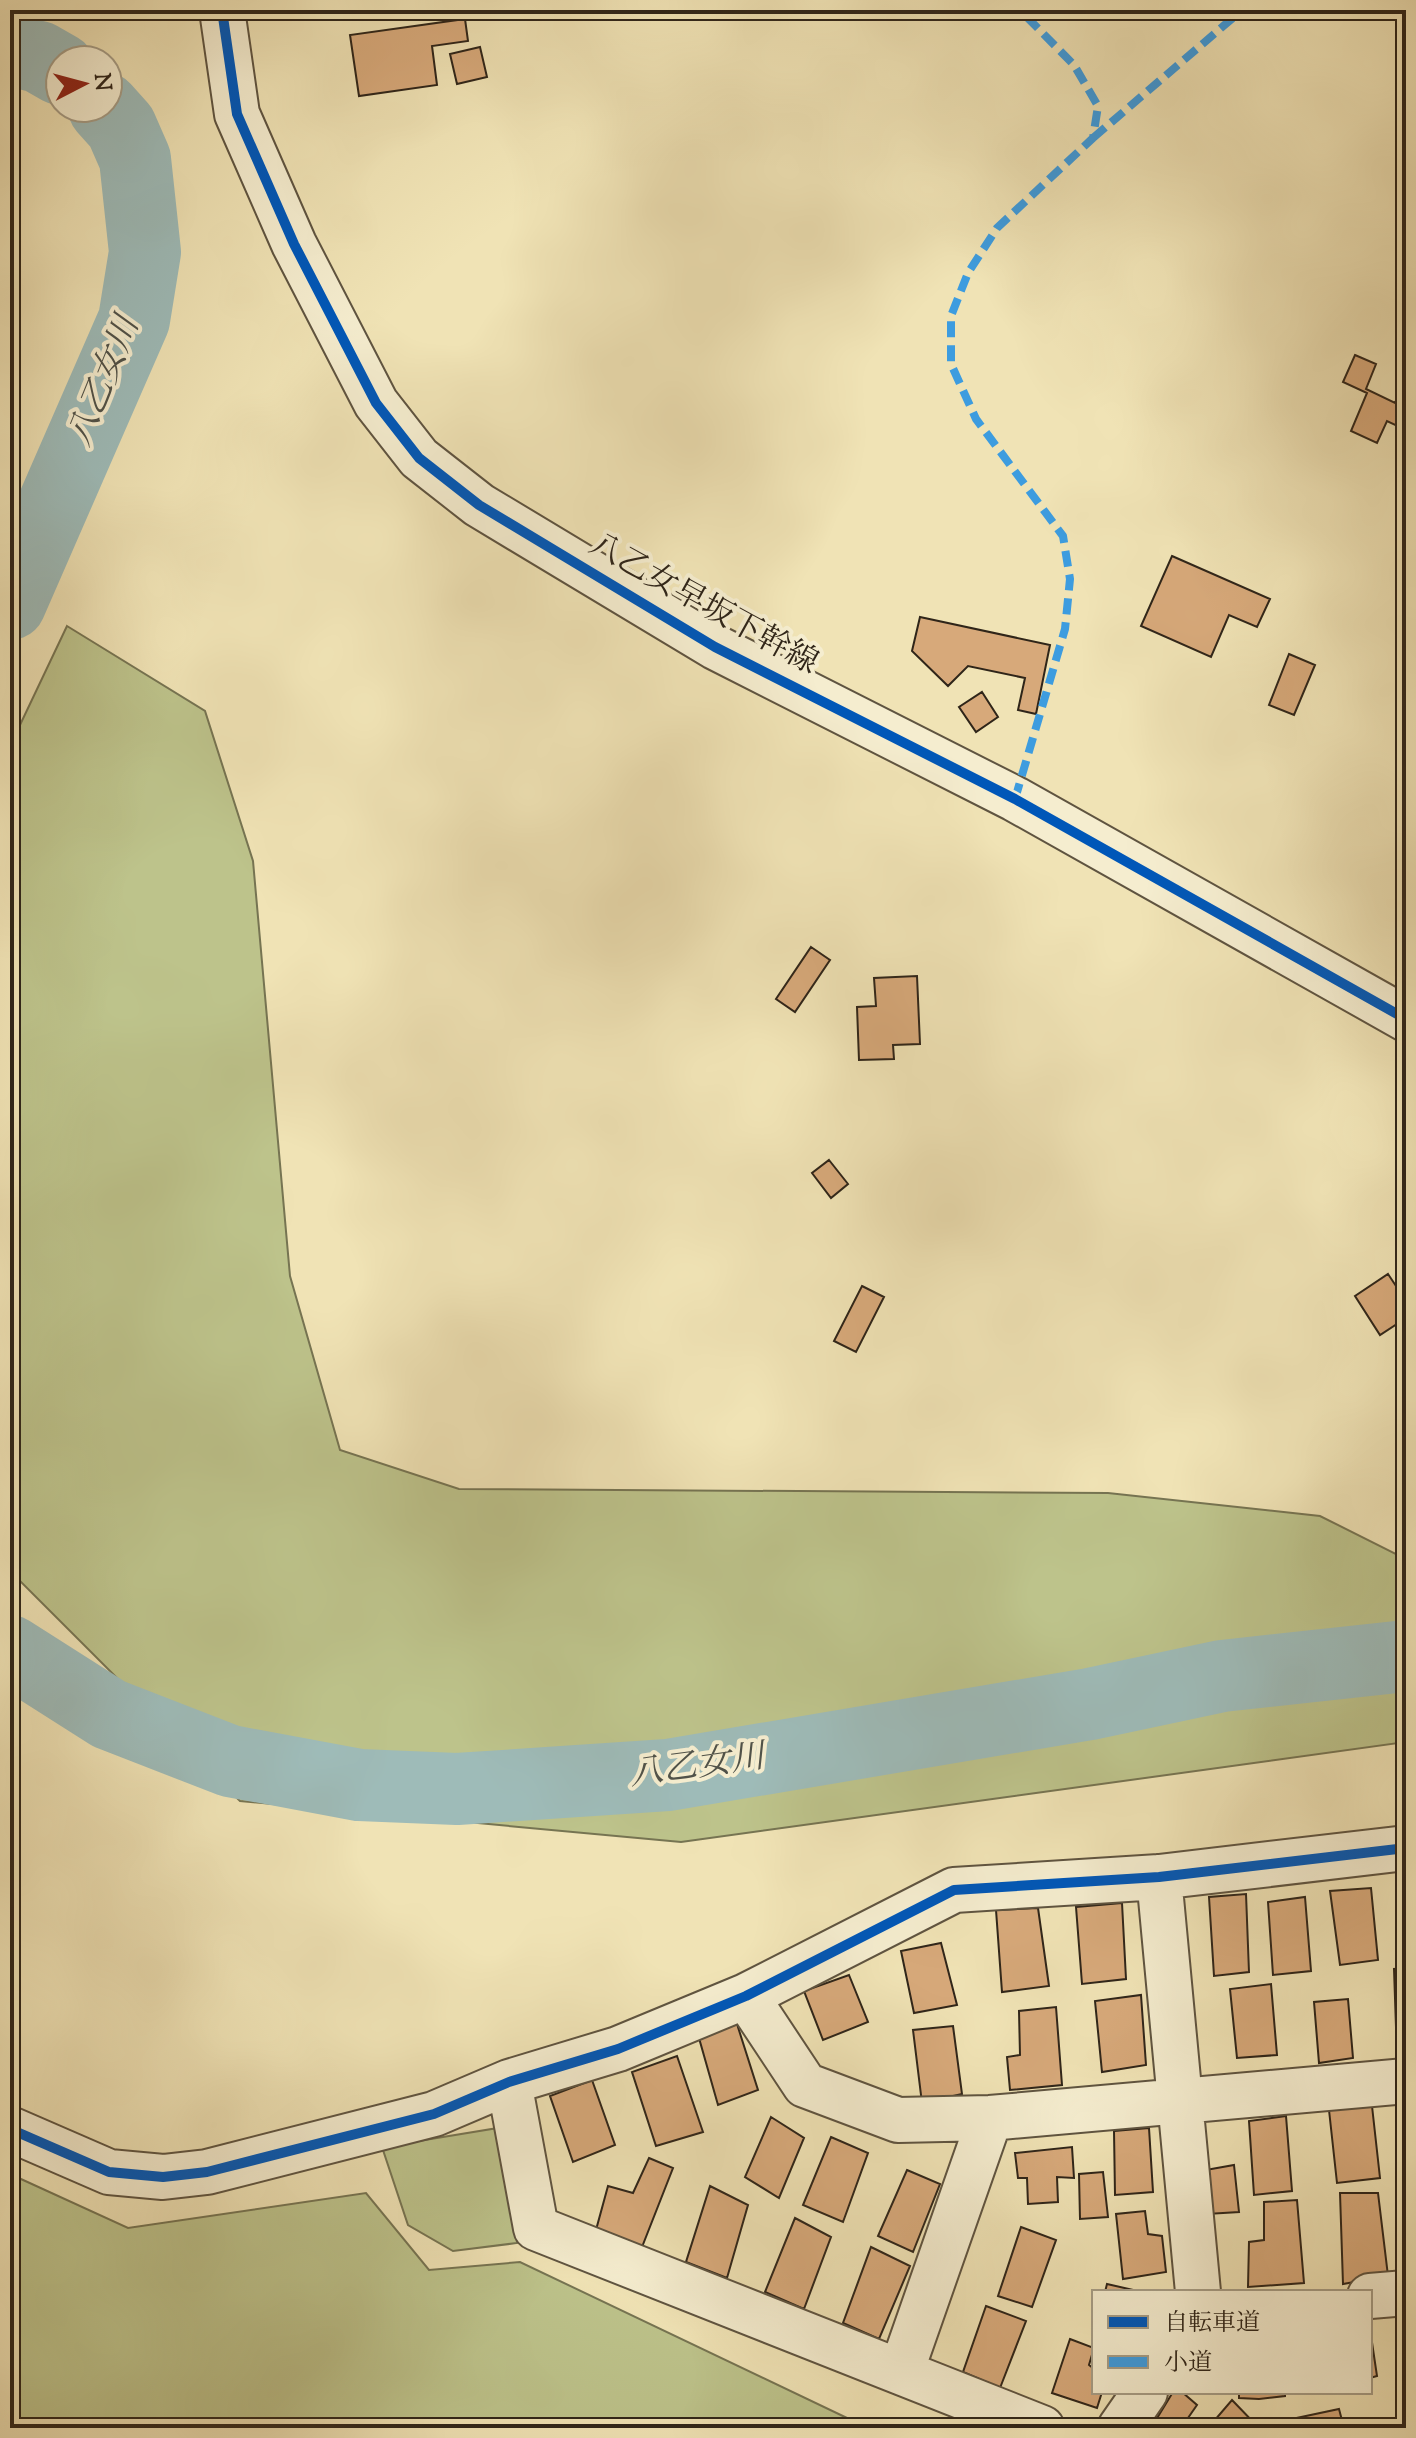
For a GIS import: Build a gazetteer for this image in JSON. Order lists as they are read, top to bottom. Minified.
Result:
{"streets":{"street":["八乙女早坂下幹線"]},"water":["八乙女川"],"legend":["自転車道","小道"],"north":"right"}
